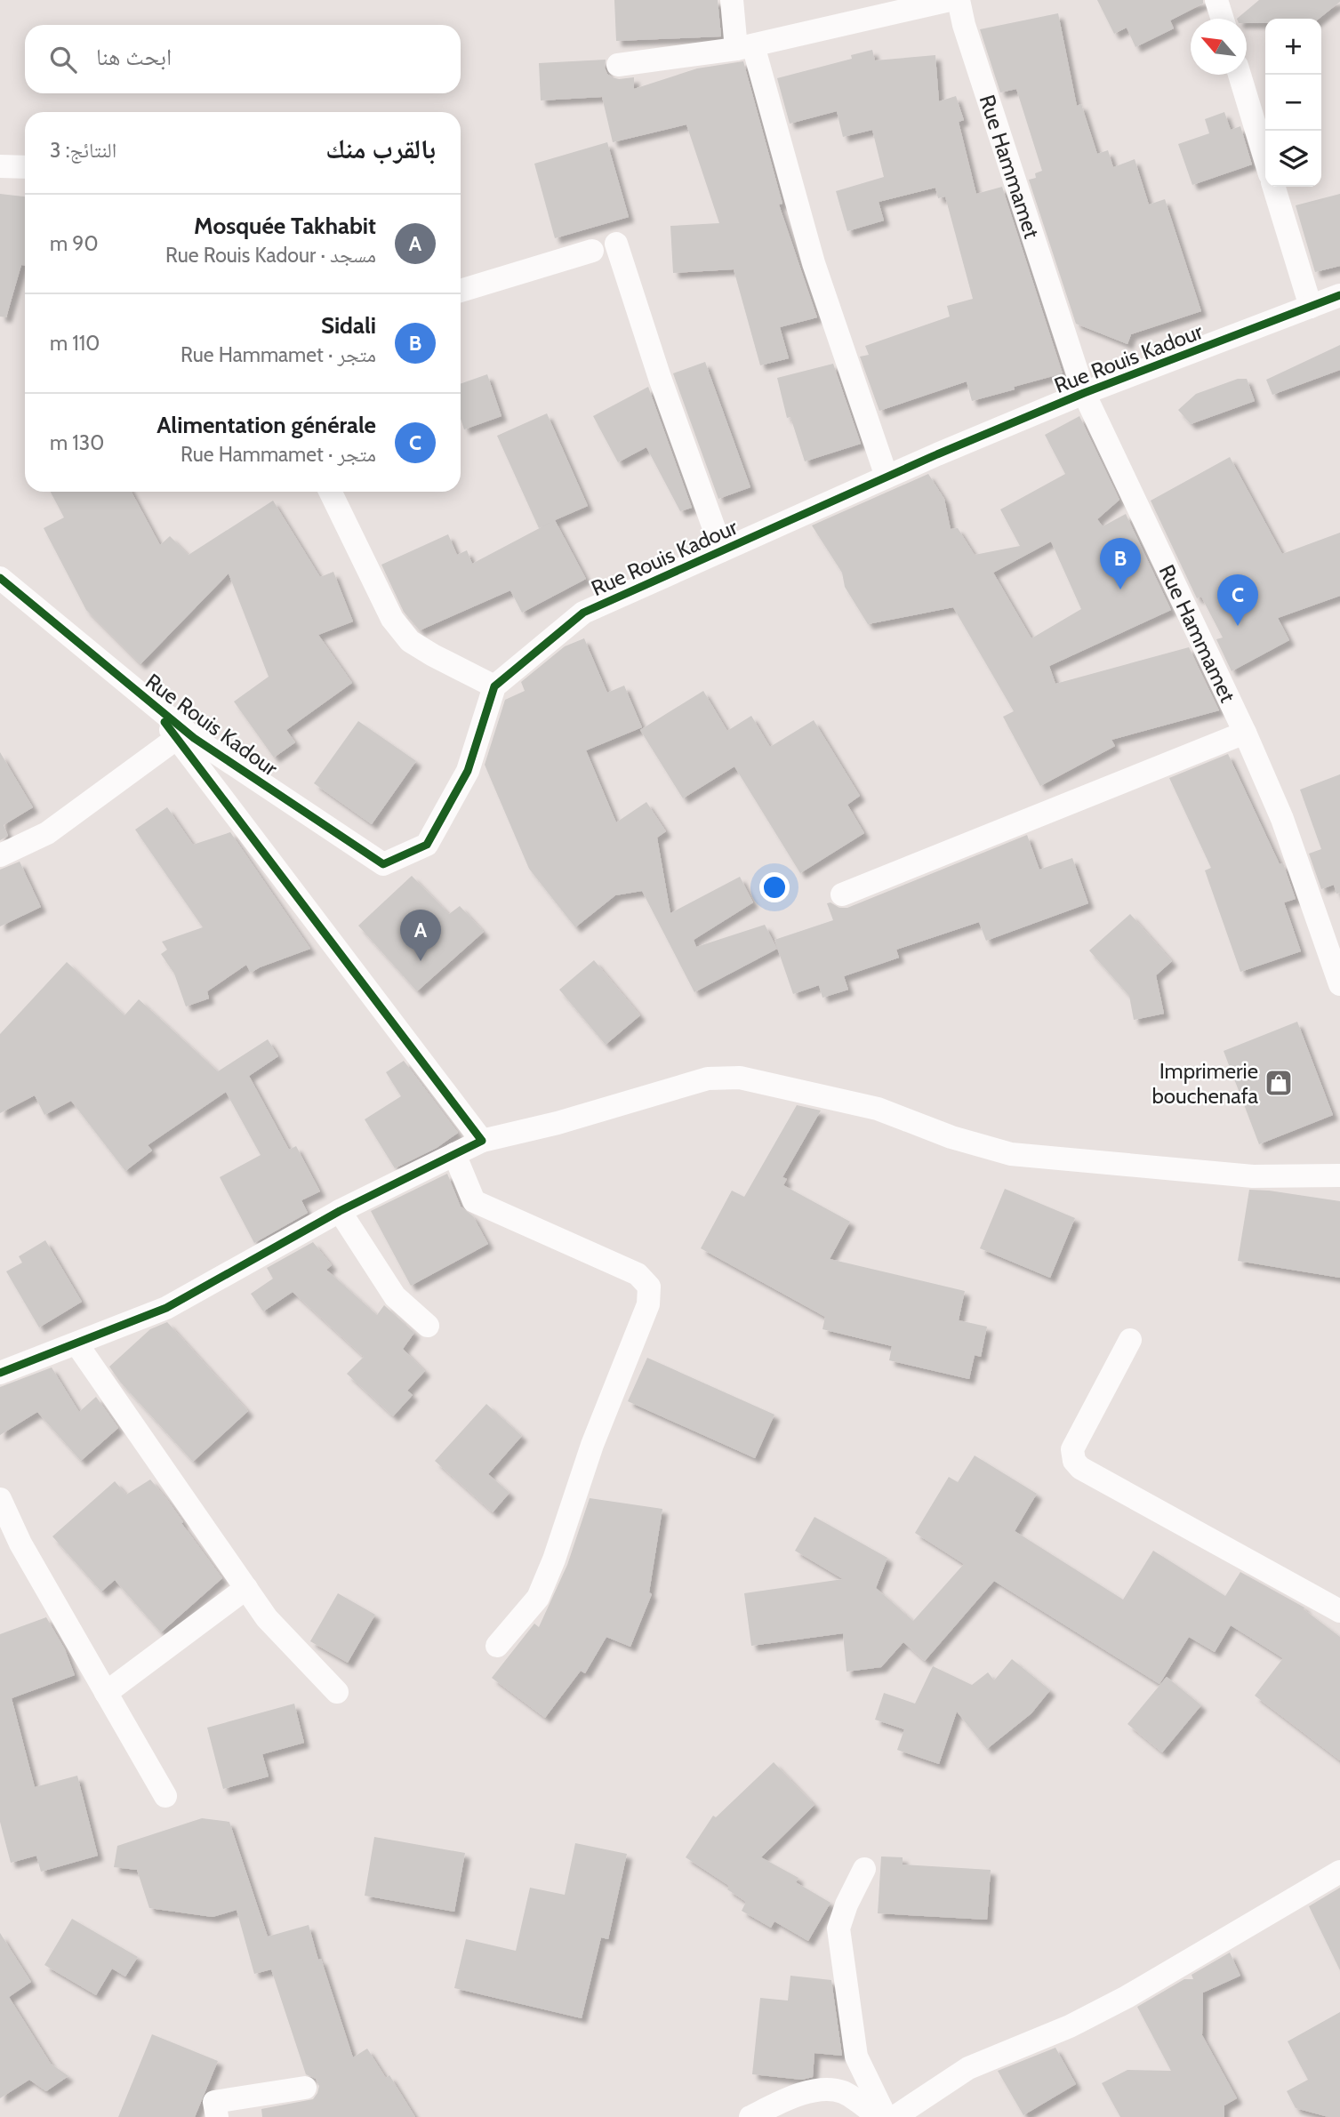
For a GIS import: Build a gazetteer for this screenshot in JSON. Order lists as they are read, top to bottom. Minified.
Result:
{"streets":{"street":["Rue Hammamet","Rue Rouis Kadour"]},"crossings":[["Rue Hammamet","Rue Rouis Kadour"]],"places":{"shop":["Imprimerie bouchenafa"]},"north":"top left","page":{"map_buttons":["+","−"],"search":"ابحث هنا","heading":["بالقرب منك","النتائج: 3"],"list":[{"mark":"A","name":"Mosquée Takhabit","note":"مسجد · Rue Rouis Kadour","value":"90 m"},{"mark":"B","name":"Sidali","note":"متجر · Rue Hammamet","value":"110 m"},{"mark":"C","name":"Alimentation générale","note":"متجر · Rue Hammamet","value":"130 m"}],"pins":["B","C","A"]}}
